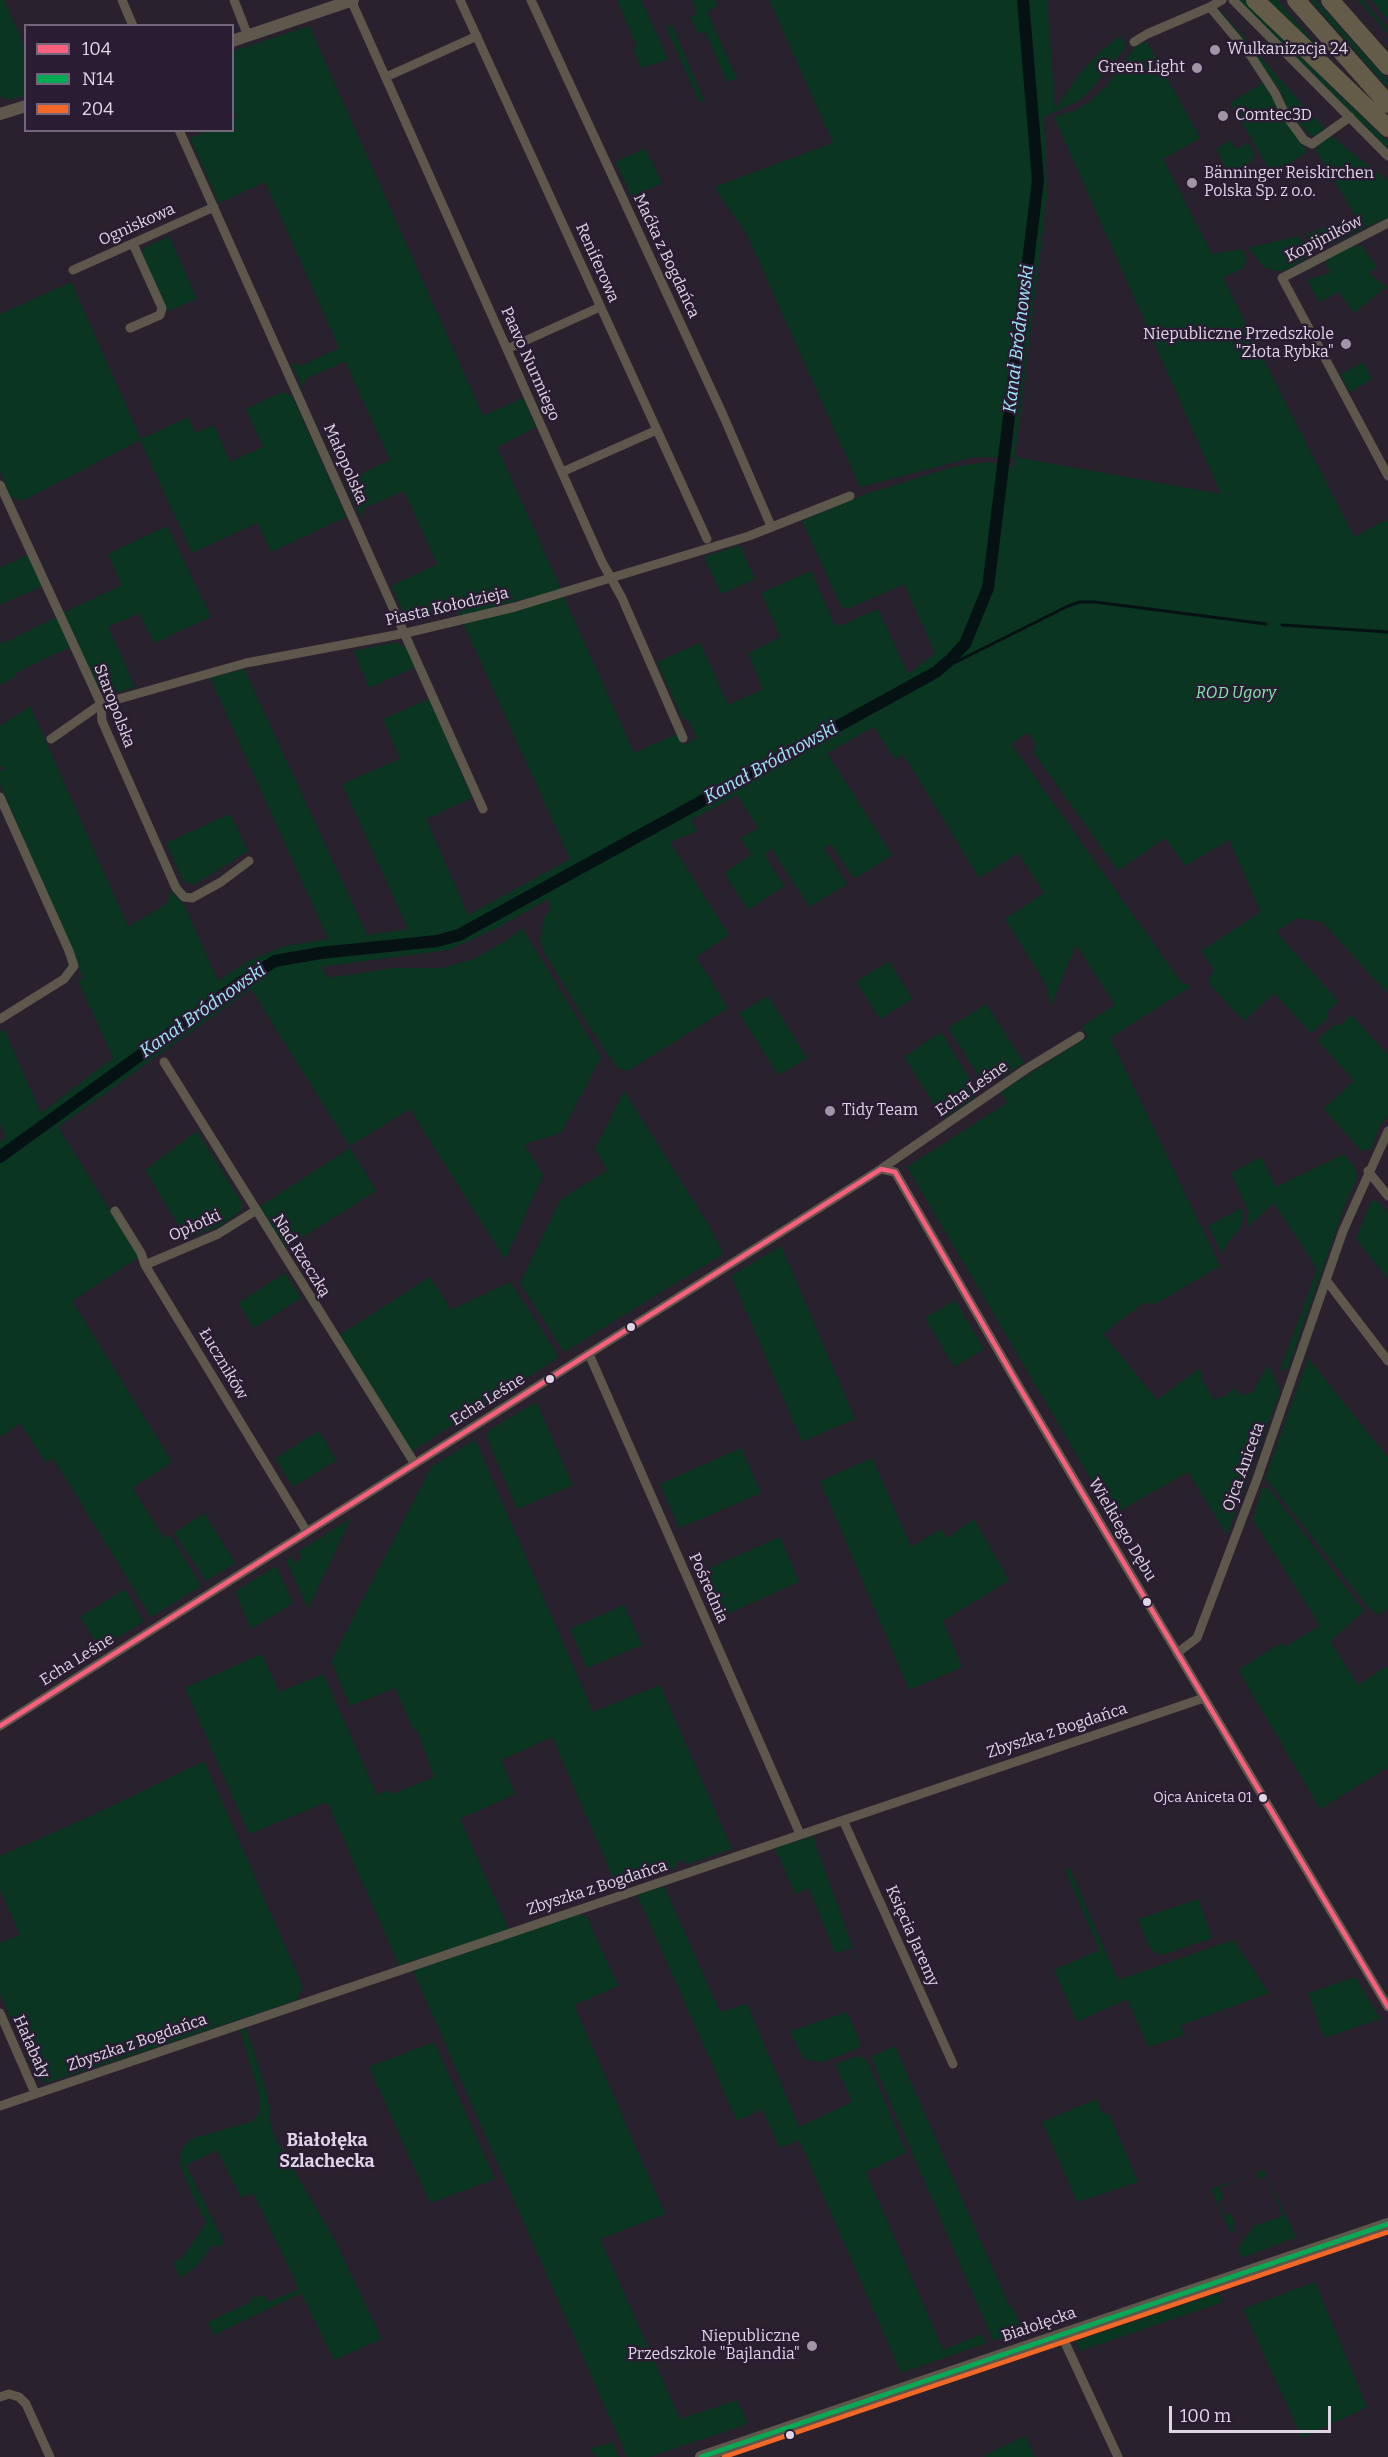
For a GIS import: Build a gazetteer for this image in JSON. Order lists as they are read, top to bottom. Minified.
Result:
{"streets":{"street":["Ogniskowa","Kopijników","Maćka z Bogdańca","Reniferowa","Paavo Nurmiego","Małopolska","Piasta Kołodzieja","Staropolska","Echa Leśne","Opłotki","Nad Rzeczką","Łuczników","Ojca Aniceta","Wielkiego Dębu","Pośrednia","Zbyszka z Bogdańca","Księcia Jaremy","Hałabały","Białołęcka"]},"crossings":[["Ogniskowa","Małopolska"],["Maćka z Bogdańca","Piasta Kołodzieja"],["Paavo Nurmiego","Piasta Kołodzieja"],["Małopolska","Piasta Kołodzieja"],["Piasta Kołodzieja","Staropolska"],["Echa Leśne","Nad Rzeczką"],["Echa Leśne","Łuczników"],["Echa Leśne","Wielkiego Dębu"],["Echa Leśne","Pośrednia"],["Opłotki","Nad Rzeczką"],["Opłotki","Łuczników"],["Ojca Aniceta","Wielkiego Dębu"],["Wielkiego Dębu","Zbyszka z Bogdańca"],["Pośrednia","Zbyszka z Bogdańca"],["Zbyszka z Bogdańca","Księcia Jaremy"],["Zbyszka z Bogdańca","Hałabały"]],"districts":["Białołęka Szlachecka"],"water":["Kanał Bródnowski"],"parks":["ROD Ugory"],"places":["Wulkanizacja 24","Green Light","Comtec3D","Bänninger Reiskirchen Polska Sp. z o.o.","Niepubliczne Przedszkole \"Złota Rybka\"","Tidy Team","Ojca Aniceta 01","Niepubliczne Przedszkole \"Bajlandia\""],"lines":["transit line 104","transit line N14","transit line 204"],"legend":["104","N14","204"],"scale_bar":"100 m"}
